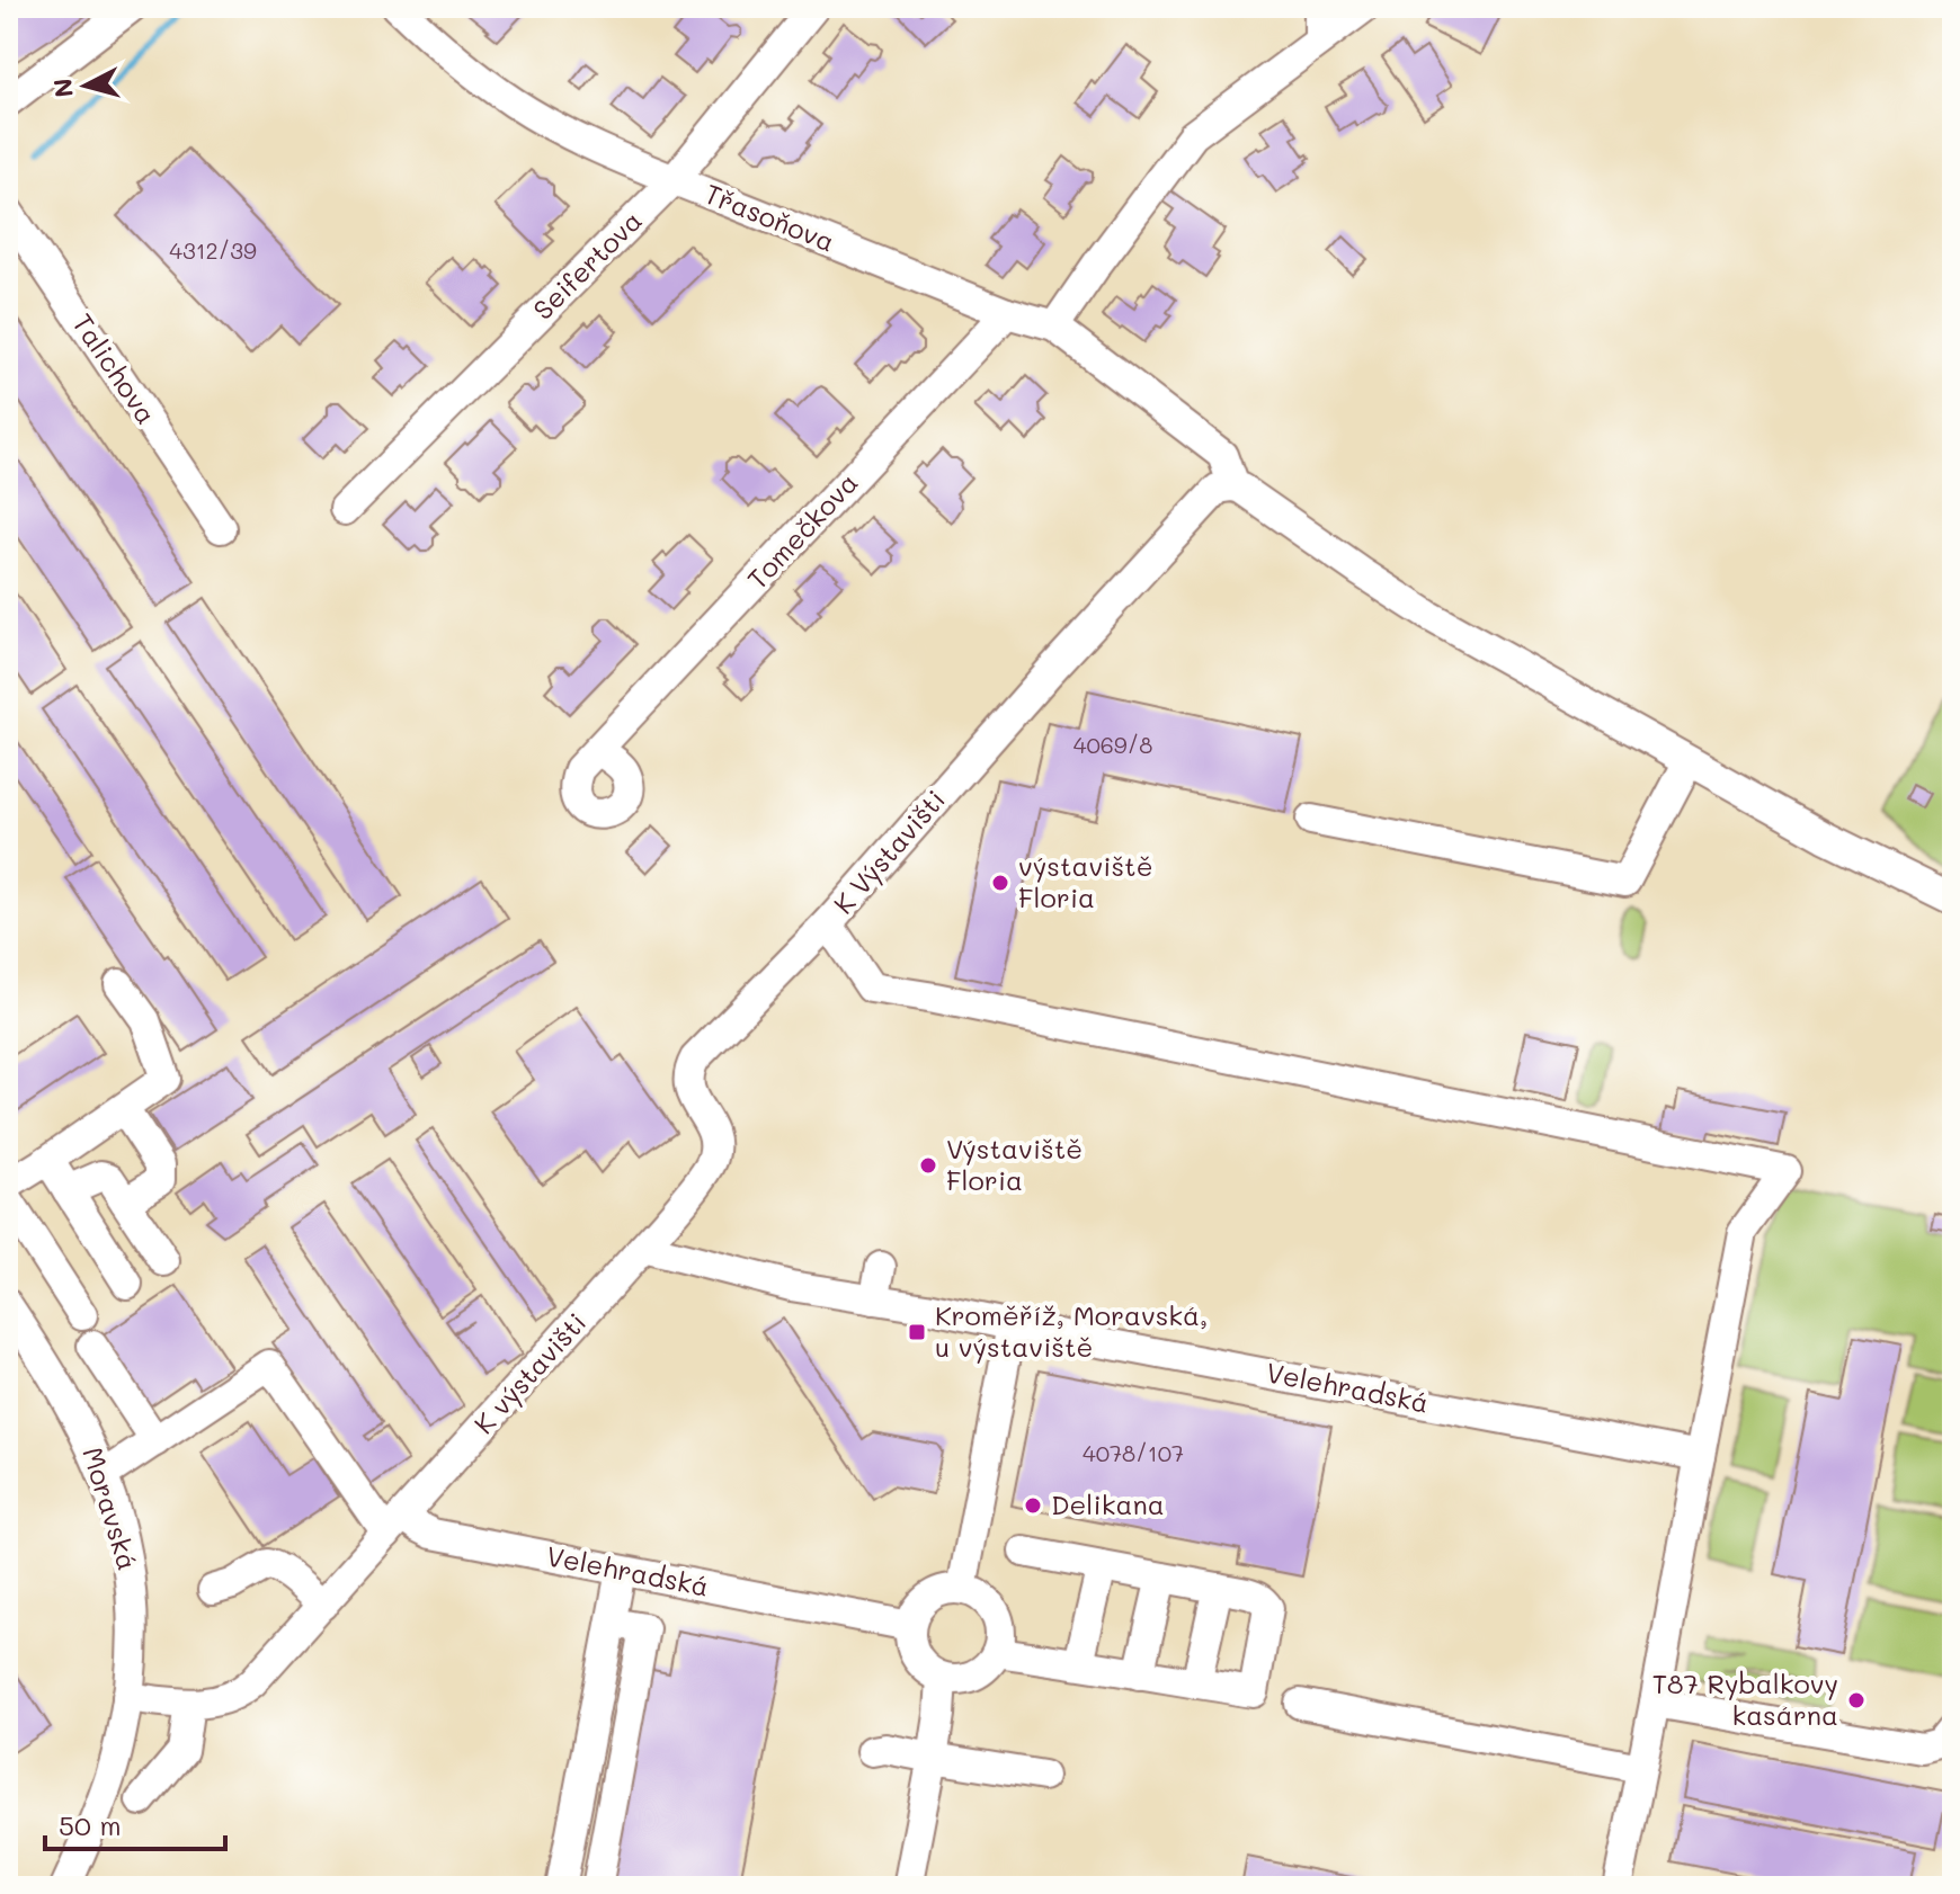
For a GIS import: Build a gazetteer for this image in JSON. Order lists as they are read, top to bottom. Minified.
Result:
{"streets":{"street":["Třasoňova","Seifertova","Talichova","Tomečkova","K Výstavišti","K výstavišti","Velehradská","Moravská"]},"crossings":[["Třasoňova","Seifertova"],["Třasoňova","Tomečkova"],["Třasoňova","K Výstavišti"],["K Výstavišti","K výstavišti"],["K výstavišti","Velehradská"],["K výstavišti","Moravská"]],"places":{"other":["výstaviště Floria","Výstaviště Floria","Delikana","T87 Rybalkovy kasárna"],"transit":["Kroměříž, Moravská, u výstaviště"]},"house_numbers":["4312/39","4069/8","4078/107"],"scale_bar":"50 m","north":"left"}
